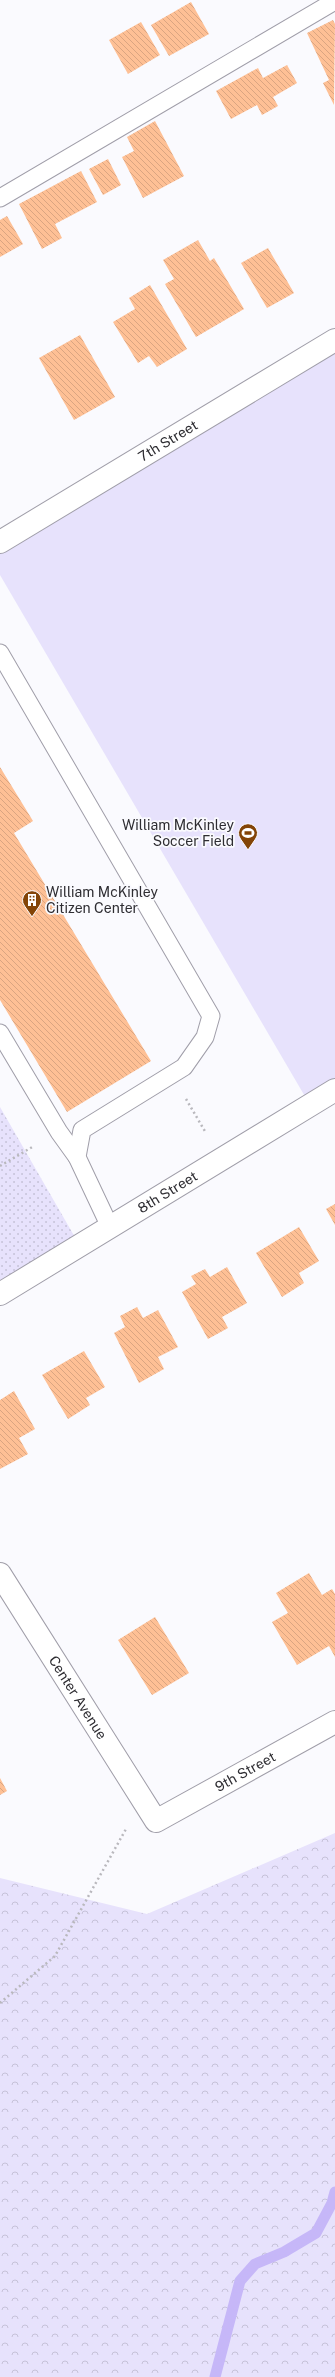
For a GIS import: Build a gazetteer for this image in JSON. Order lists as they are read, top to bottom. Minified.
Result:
{"streets":{"street":["7th Street","8th Street","Center Avenue","9th Street"]},"crossings":[["Center Avenue","9th Street"]],"places":{"sports":["William McKinley Soccer Field"],"building":["William McKinley Citizen Center"]}}
